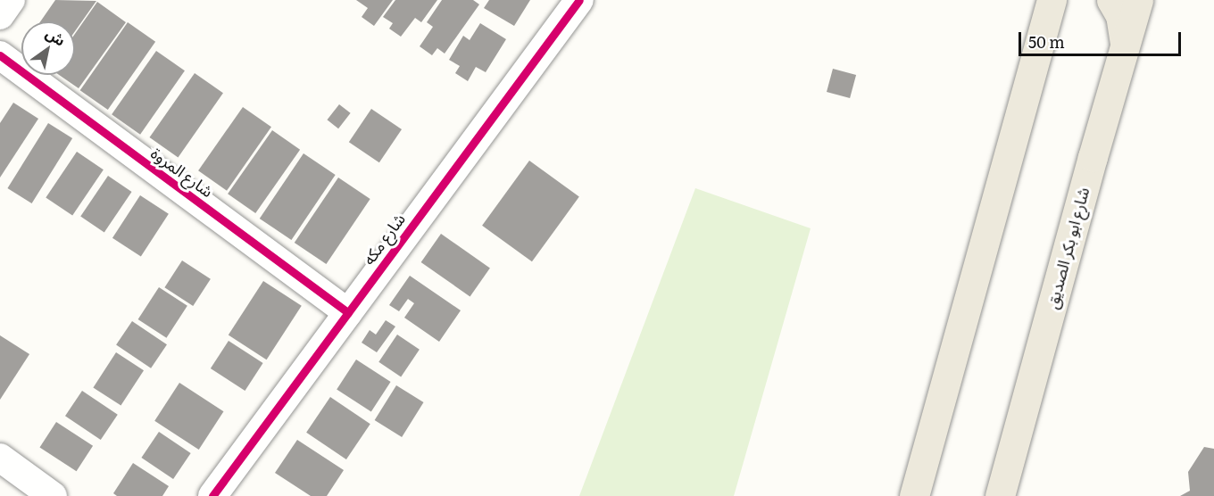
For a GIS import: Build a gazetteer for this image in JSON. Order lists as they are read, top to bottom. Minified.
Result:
{"streets":{"main road":["شارع ابو بكر الصديق"],"street":["شارع المروة","شارع مكه"]},"crossings":[["شارع المروة","شارع مكه"]],"scale_bar":"50 m","north":"top right"}
